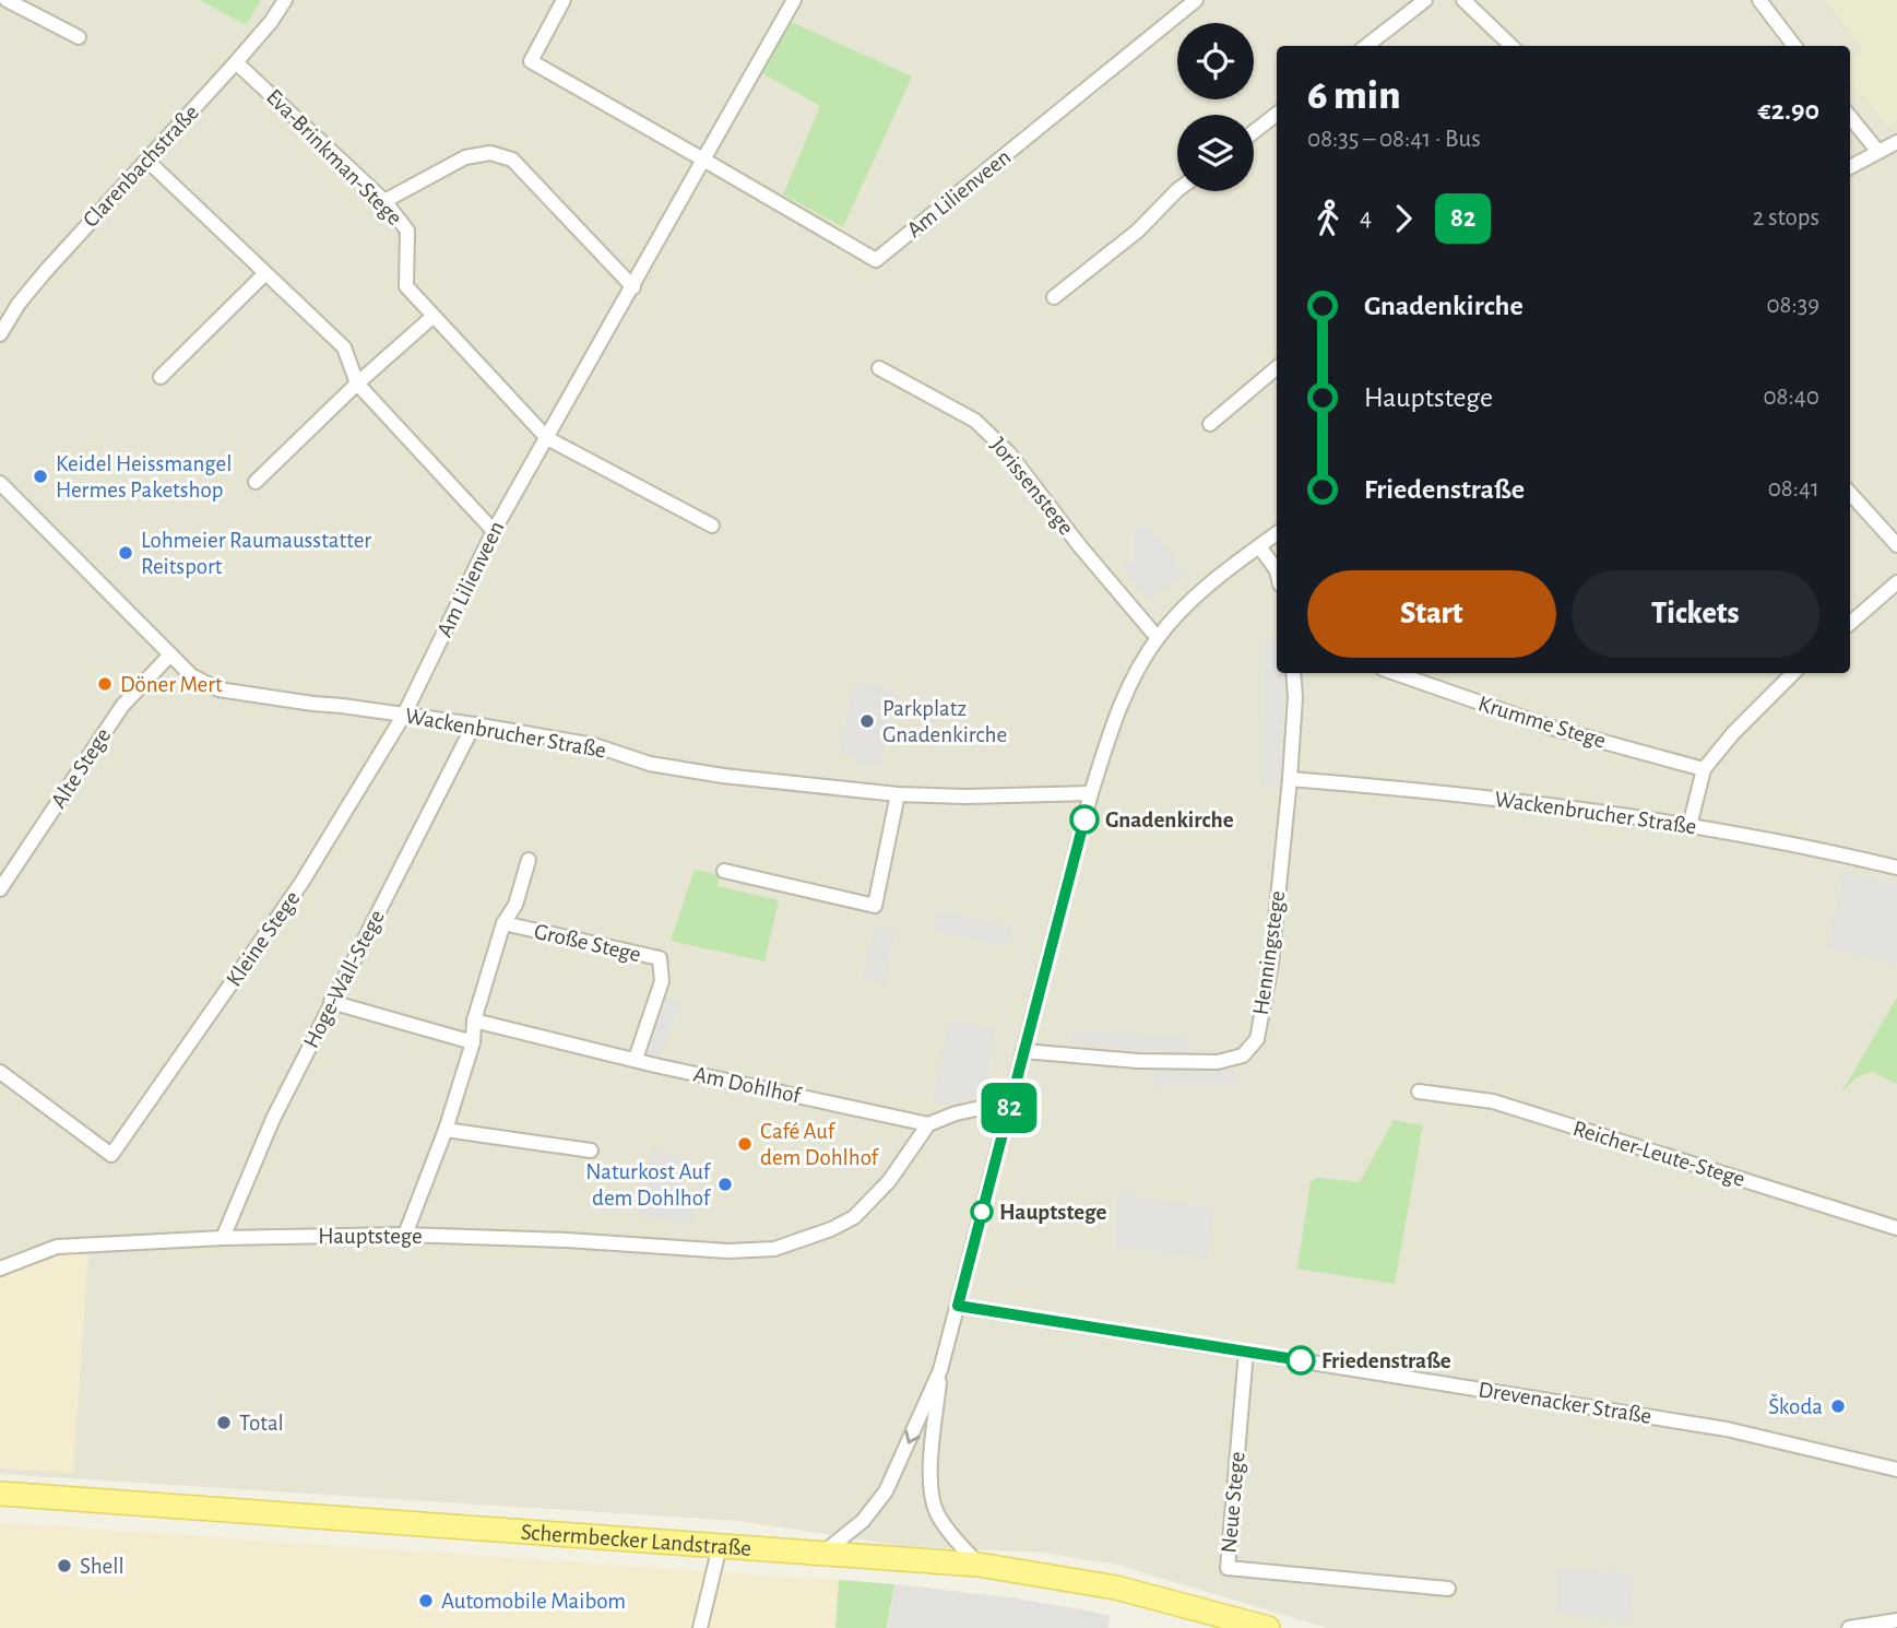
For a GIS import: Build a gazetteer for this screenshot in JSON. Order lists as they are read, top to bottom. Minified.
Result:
{"streets":{"main road":["Schermbecker Landstraße"],"street":["Eva-Brinkman-Stege","Clarenbachstraße","Am Lilienveen","Jorissenstege","Krumme Stege","Wackenbrucher Straße","Alte Stege","Kleine Stege","Große Stege","Henningstege","Hoge-Wall-Stege","Am Dohlhof","Reicher-Leute-Stege","Hauptstege","Drevenacker Straße","Neue Stege"]},"crossings":[["Eva-Brinkman-Stege","Clarenbachstraße"],["Eva-Brinkman-Stege","Am Lilienveen"],["Am Lilienveen","Wackenbrucher Straße"],["Am Lilienveen","Kleine Stege"],["Wackenbrucher Straße","Alte Stege"],["Wackenbrucher Straße","Kleine Stege"],["Wackenbrucher Straße","Henningstege"],["Wackenbrucher Straße","Hoge-Wall-Stege"],["Große Stege","Am Dohlhof"],["Große Stege","Hauptstege"],["Hoge-Wall-Stege","Hauptstege"],["Am Dohlhof","Hauptstege"],["Drevenacker Straße","Neue Stege"]],"places":["Keidel Heissmangel Hermes Paketshop","Lohmeier Raumausstatter Reitsport","Döner Mert","Parkplatz Gnadenkirche","Gnadenkirche","Café Auf dem Dohlhof","Naturkost Auf dem Dohlhof","Hauptstege","Friedenstraße","Škoda","Total","Shell","Automobile Maibom"],"lines":["bus line 82"],"page":{"on_map":"82","heading":["6 min","08:35 – 08:41 · Bus","€2.90"],"legs":["4","82","2 stops"],"list":[{"name":"Gnadenkirche","value":"08:39"},{"name":"Hauptstege","value":"08:40"},{"name":"Friedenstraße","value":"08:41"}],"buttons":["Start","Tickets"]}}
